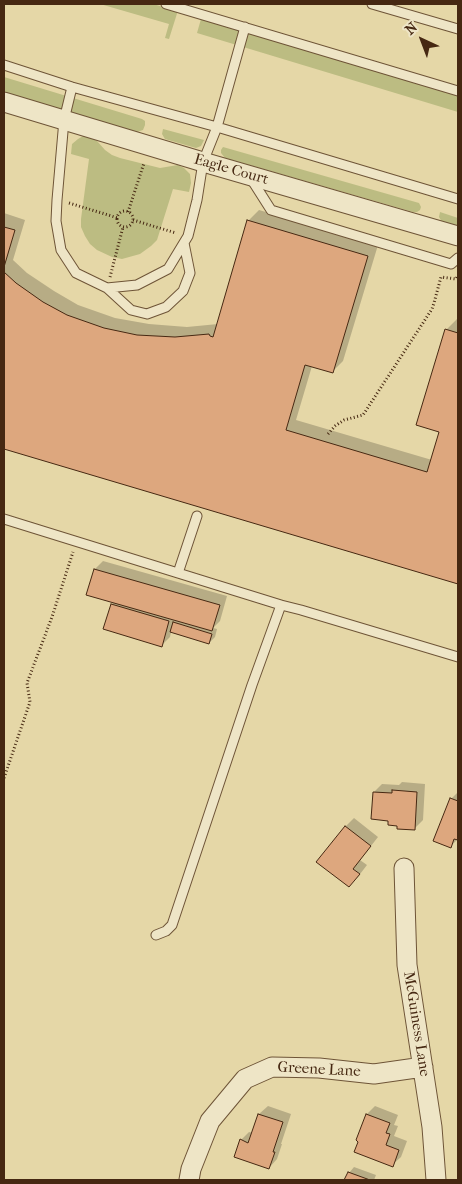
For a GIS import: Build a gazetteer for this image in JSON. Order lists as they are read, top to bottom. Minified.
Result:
{"streets":{"street":["Eagle Court","McGuiness Lane","Greene Lane"]},"crossings":[["McGuiness Lane","Greene Lane"]],"north":"top left"}
